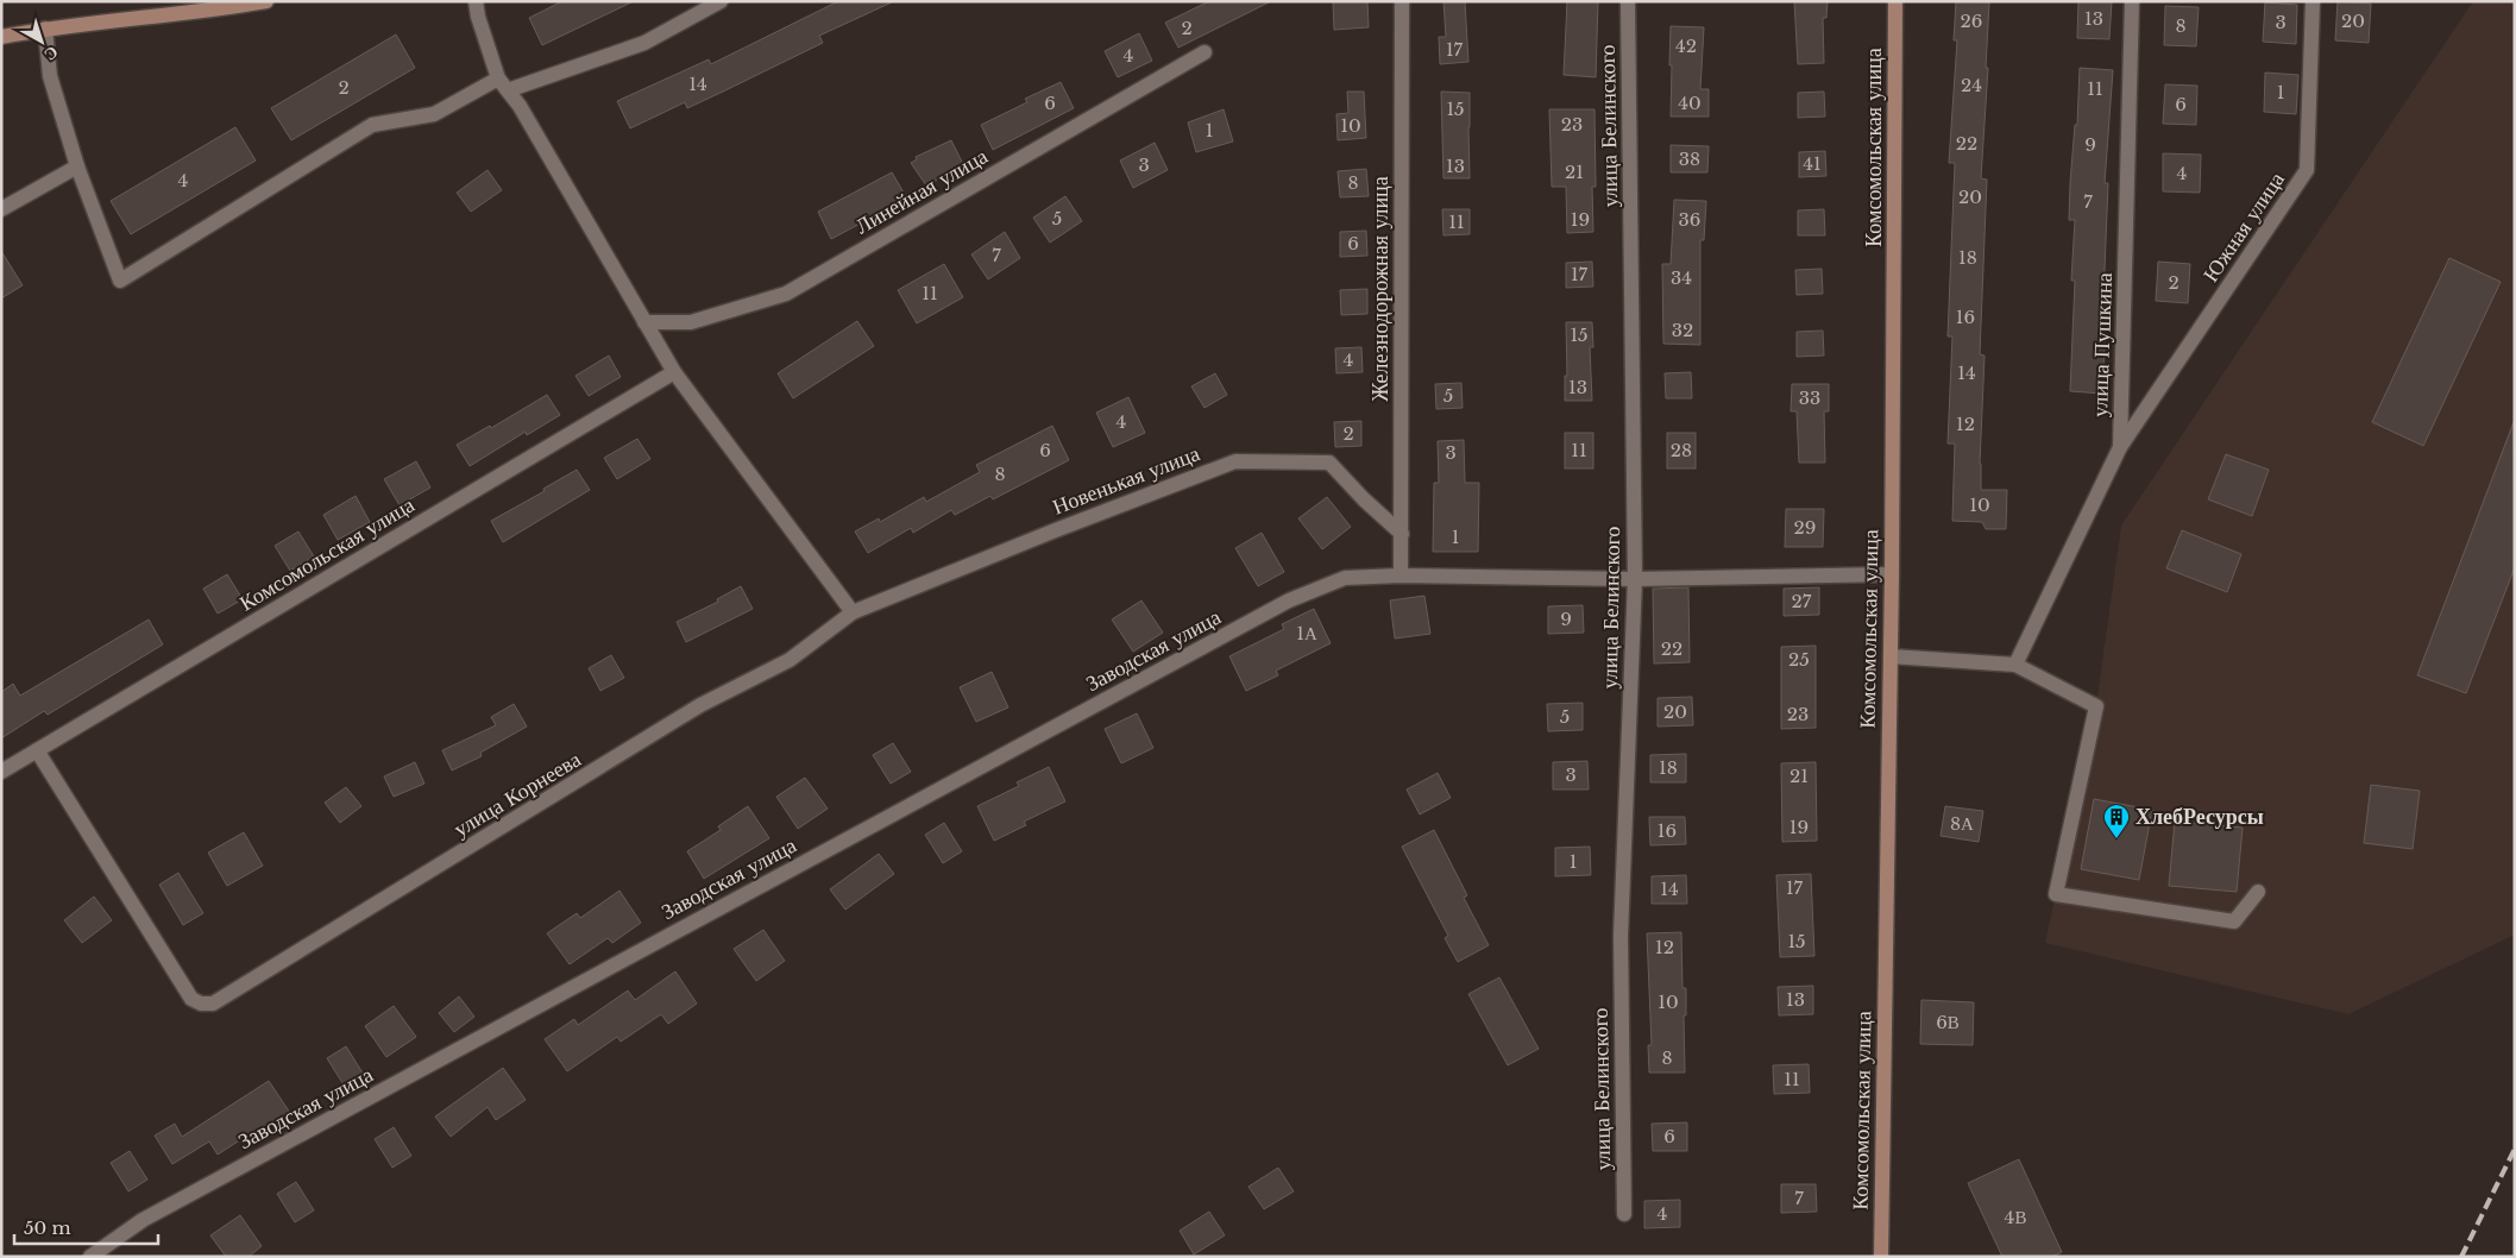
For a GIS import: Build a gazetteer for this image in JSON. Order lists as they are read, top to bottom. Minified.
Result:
{"streets":{"street":["улица Белинского","Комсомольская улица","Линейная улица","Южная улица","Железнодорожная улица","улица Пушкина","Новенькая улица","Заводская улица","улица Корнеева"]},"crossings":[["улица Белинского","Заводская улица"],["Комсомольская улица","Заводская улица"],["Комсомольская улица","улица Корнеева"],["Южная улица","улица Пушкина"],["Железнодорожная улица","Новенькая улица"],["Железнодорожная улица","Заводская улица"],["Новенькая улица","улица Корнеева"]],"places":{"building":["ХлебРесурсы"]},"house_numbers":["13","26","20","3","8","2","42","17","4","14","24","2","11","1","6","40","6","15","23","10","1","22","9","38","41","3","13","21","4","4","8","20","7","5","19","36","11","6","7","18","17","34","2","11","16","32","15","4","14","13","5","33","4","12","2","6","11","28","3","8","10","29","1","27","9","1А","22","25","20","23","5","18","3","21","8А","19","16","1","17","14","15","12","13","10","6В","8","11","6","7","4","4В"],"scale_bar":"50 m","north":"bottom right"}
